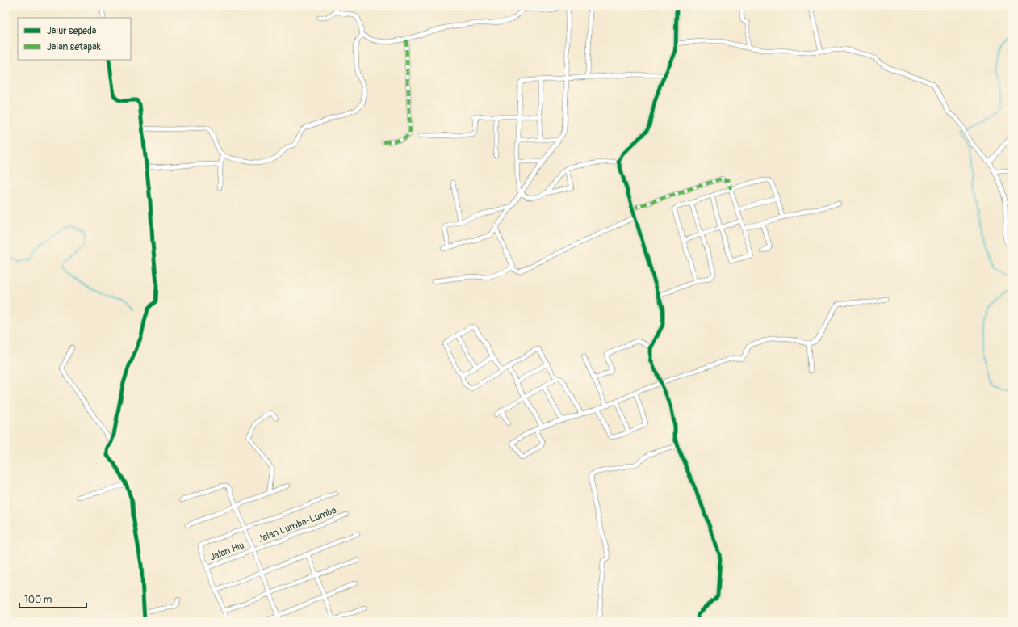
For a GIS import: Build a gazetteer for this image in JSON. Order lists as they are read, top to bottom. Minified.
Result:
{"streets":{"street":["Jalan Lumba-Lumba","Jalan Hiu"]},"crossings":[["Jalan Lumba-Lumba","Jalan Hiu"]],"legend":["Jalur sepeda","Jalan setapak"],"scale_bar":"100 m"}
